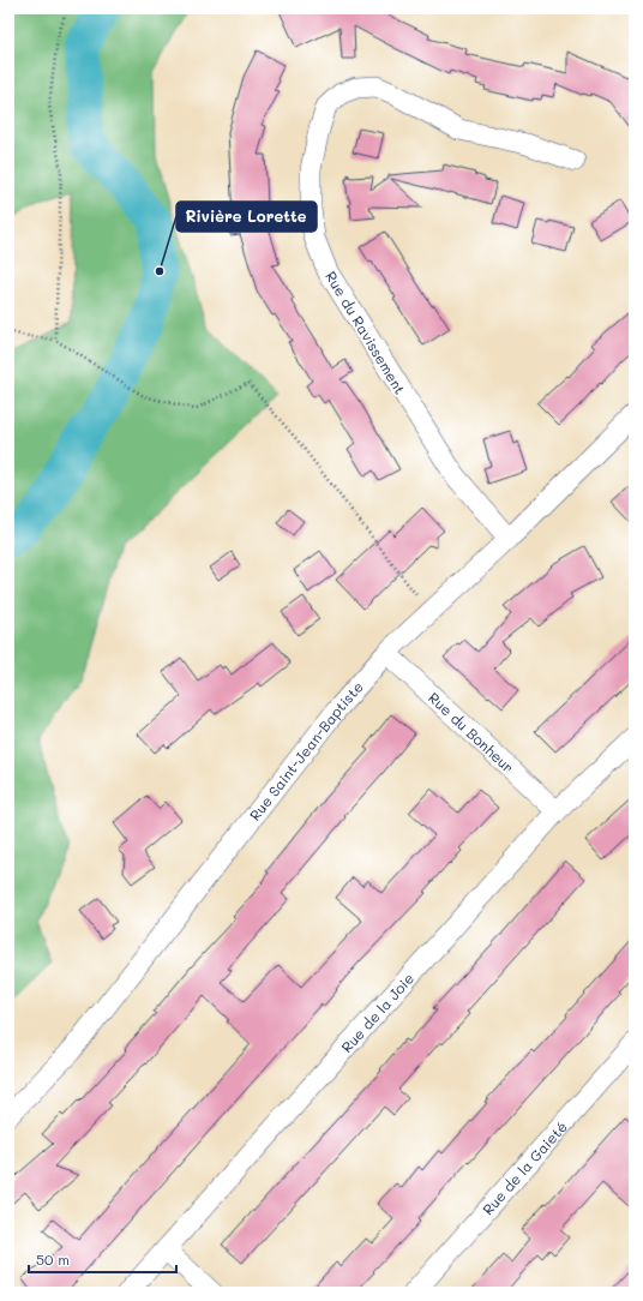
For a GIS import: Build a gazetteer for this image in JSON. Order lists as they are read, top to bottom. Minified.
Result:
{"streets":{"street":["Rue du Ravissement","Rue du Bonheur","Rue Saint-Jean-Baptiste","Rue de la Joie","Rue de la Gaieté"]},"crossings":[["Rue du Ravissement","Rue Saint-Jean-Baptiste"],["Rue du Bonheur","Rue Saint-Jean-Baptiste"],["Rue du Bonheur","Rue de la Joie"]],"places":["Rivière Lorette"],"scale_bar":"50 m"}
